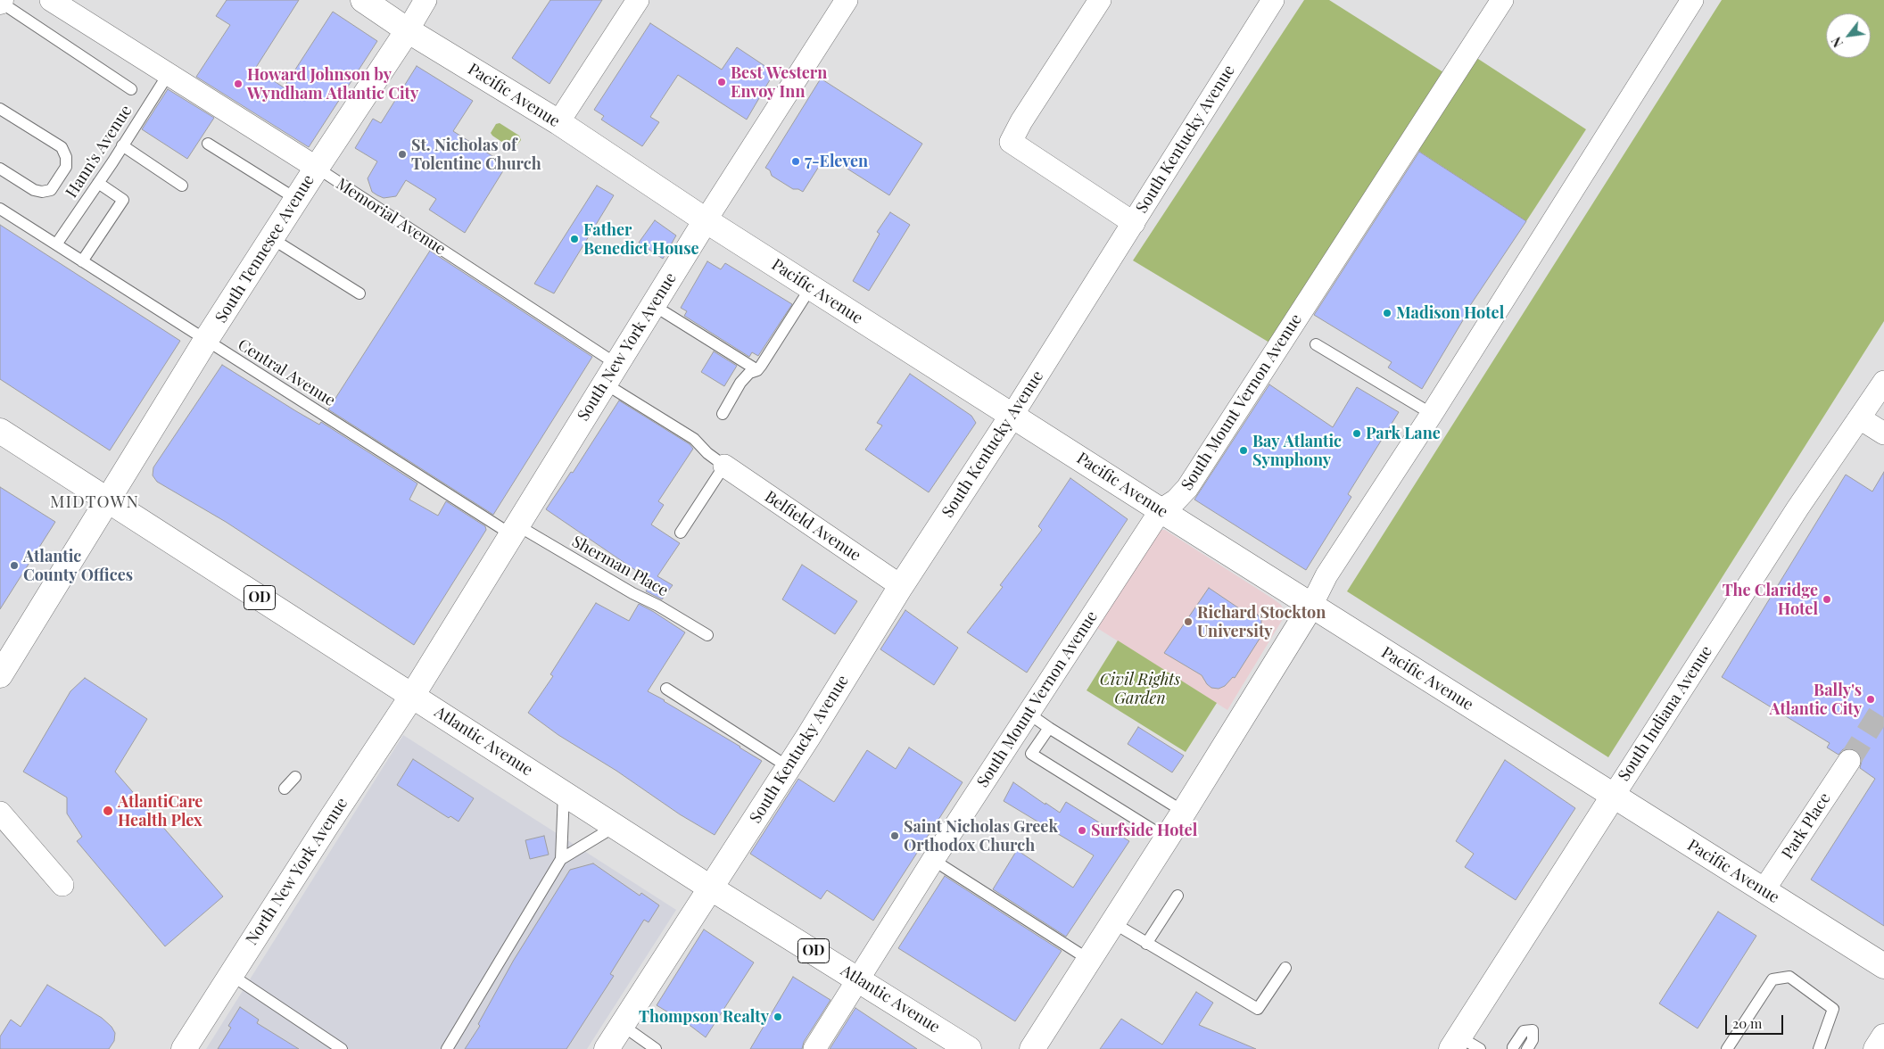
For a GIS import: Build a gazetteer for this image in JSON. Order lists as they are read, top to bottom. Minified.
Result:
{"streets":{"main road":["Pacific Avenue","South Kentucky Avenue","South Tennesee Avenue","South New York Avenue","OD","South Indiana Avenue","Atlantic Avenue","North New York Avenue"],"street":["Memorial Avenue","South Mount Vernon Avenue","Belfield Avenue","Park Place"],"lane":["Hann's Avenue","Central Avenue","Sherman Place"]},"crossings":[["Pacific Avenue","South Kentucky Avenue"],["Pacific Avenue","South Tennesee Avenue"],["Pacific Avenue","South New York Avenue"],["Pacific Avenue","South Mount Vernon Avenue"],["Pacific Avenue","South Indiana Avenue"],["Pacific Avenue","Park Place"],["South Kentucky Avenue","Belfield Avenue"],["South Kentucky Avenue","Atlantic Avenue"],["Hann's Avenue","Memorial Avenue"],["Hann's Avenue","Central Avenue"],["Memorial Avenue","South Tennesee Avenue"],["Memorial Avenue","South New York Avenue"],["Memorial Avenue","Belfield Avenue"],["South Tennesee Avenue","Central Avenue"],["South Tennesee Avenue","Atlantic Avenue"],["South New York Avenue","Central Avenue"],["South New York Avenue","Sherman Place"],["South New York Avenue","Atlantic Avenue"],["South New York Avenue","North New York Avenue"],["Central Avenue","Sherman Place"],["South Mount Vernon Avenue","Atlantic Avenue"],["Atlantic Avenue","North New York Avenue"]],"districts":["MIDTOWN"],"parks":["Civil Rights Garden"],"places":["Best Western Envoy Inn","Howard Johnson by Wyndham Atlantic City","St. Nicholas of Tolentine Church","7-Eleven","Father Benedict House","Madison Hotel","Park Lane","Bay Atlantic Symphony","Atlantic County Offices","The Claridge Hotel","Richard Stockton University","Bally's Atlantic City","AtlantiCare Health Plex","Surfside Hotel","Saint Nicholas Greek Orthodox Church","Thompson Realty"],"scale_bar":"20 m","north":"bottom left"}
